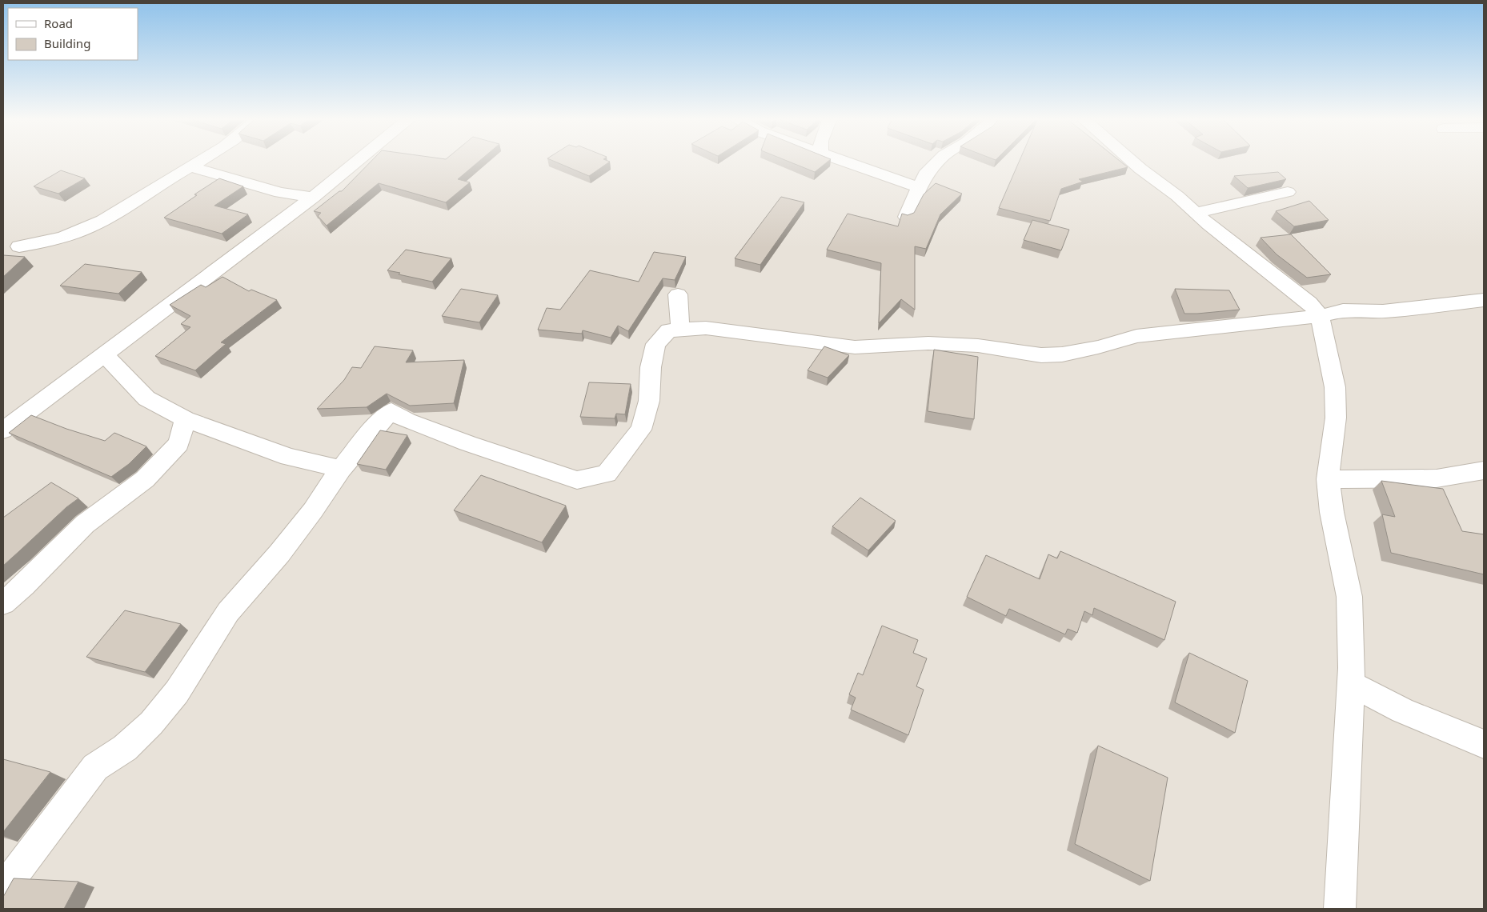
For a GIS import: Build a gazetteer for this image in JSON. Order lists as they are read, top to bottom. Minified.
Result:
{"legend":["Road","Building"]}
